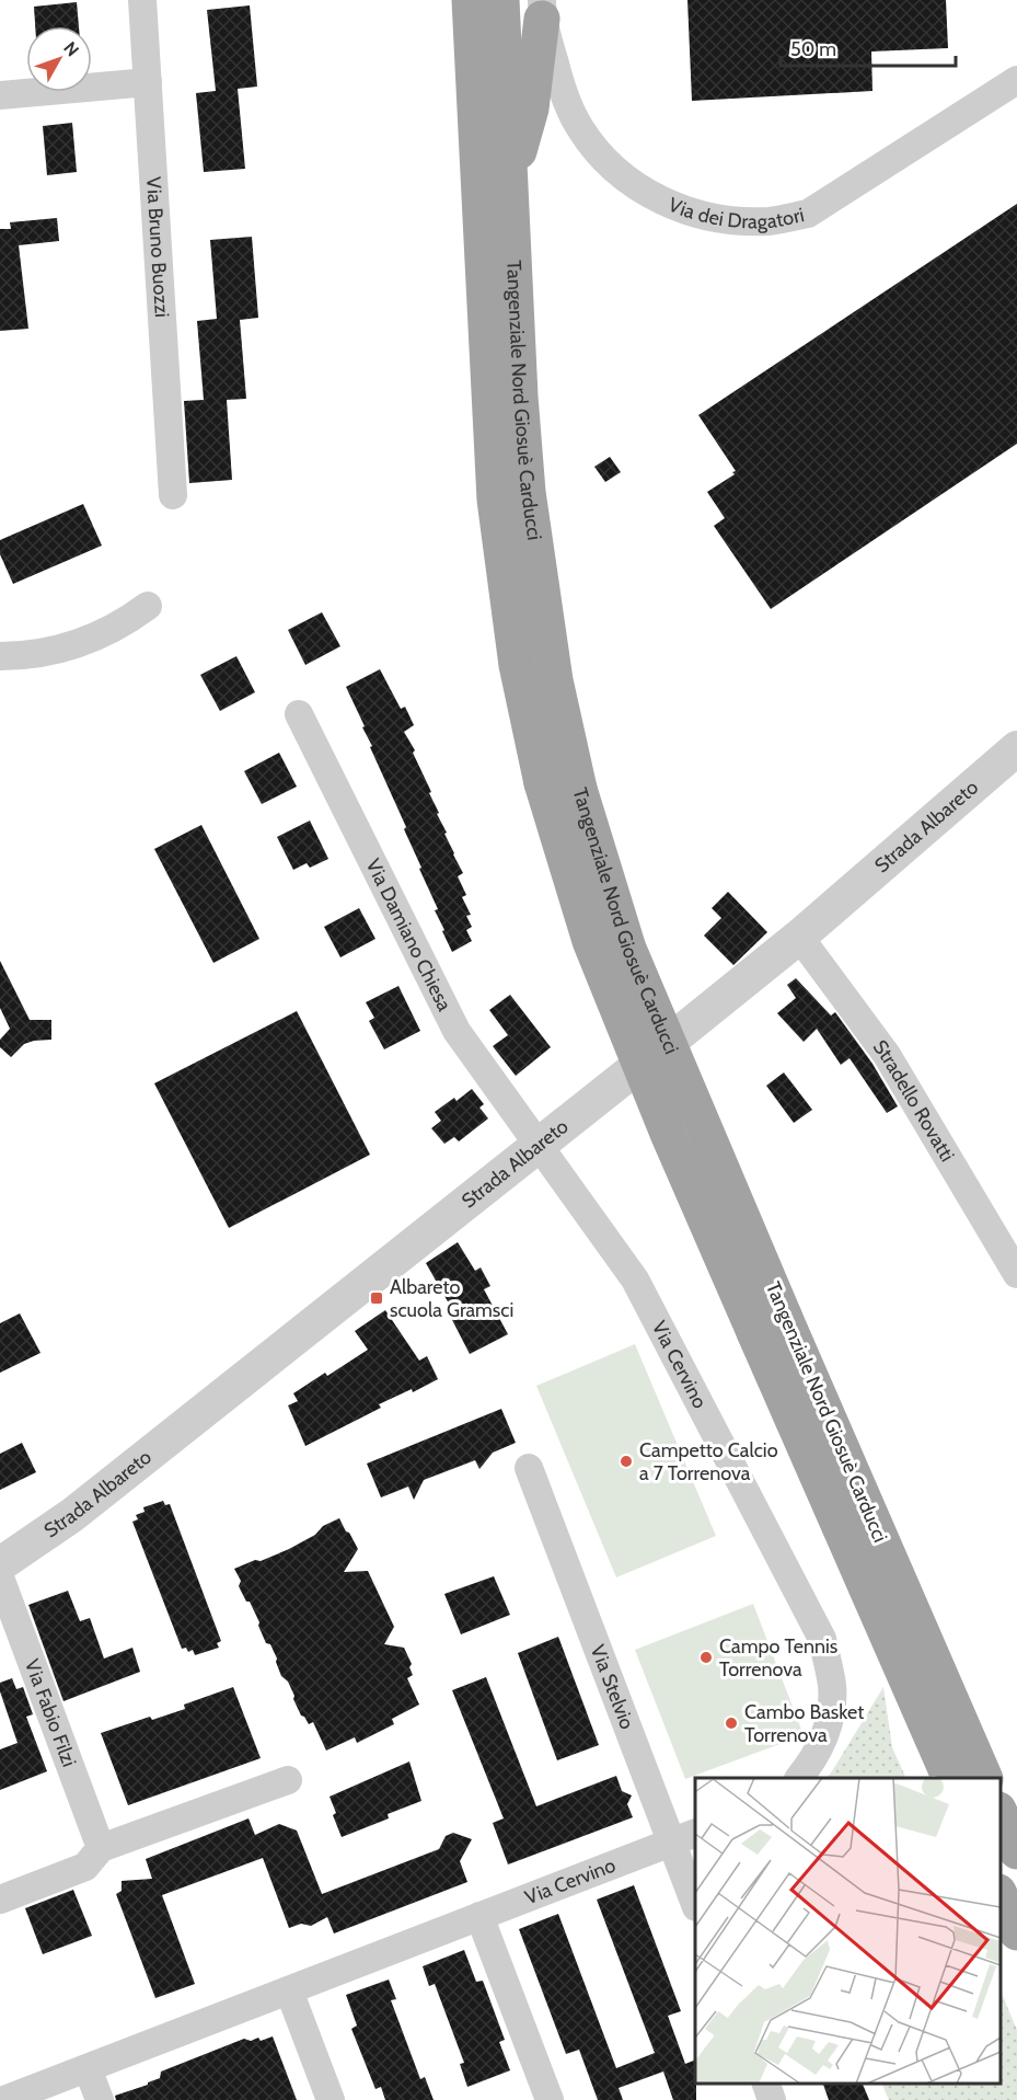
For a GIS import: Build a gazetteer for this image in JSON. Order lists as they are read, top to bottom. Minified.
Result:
{"streets":{"highway":["Tangenziale Nord Giosuè Carducci"],"street":["Via dei Dragatori","Via Bruno Buozzi","Strada Albareto","Via Damiano Chiesa","Stradello Rovatti","Via Cervino","Via Stelvio","Via Fabio Filzi"]},"crossings":[["Strada Albareto","Via Damiano Chiesa"],["Strada Albareto","Stradello Rovatti"],["Strada Albareto","Via Cervino"],["Via Damiano Chiesa","Via Cervino"],["Via Cervino","Via Stelvio"]],"places":{"transit":["Albareto scuola Gramsci"],"other":["Campetto Calcio a 7 Torrenova","Campo Tennis Torrenova","Cambo Basket Torrenova"]},"scale_bar":"50 m","north":"top right"}
